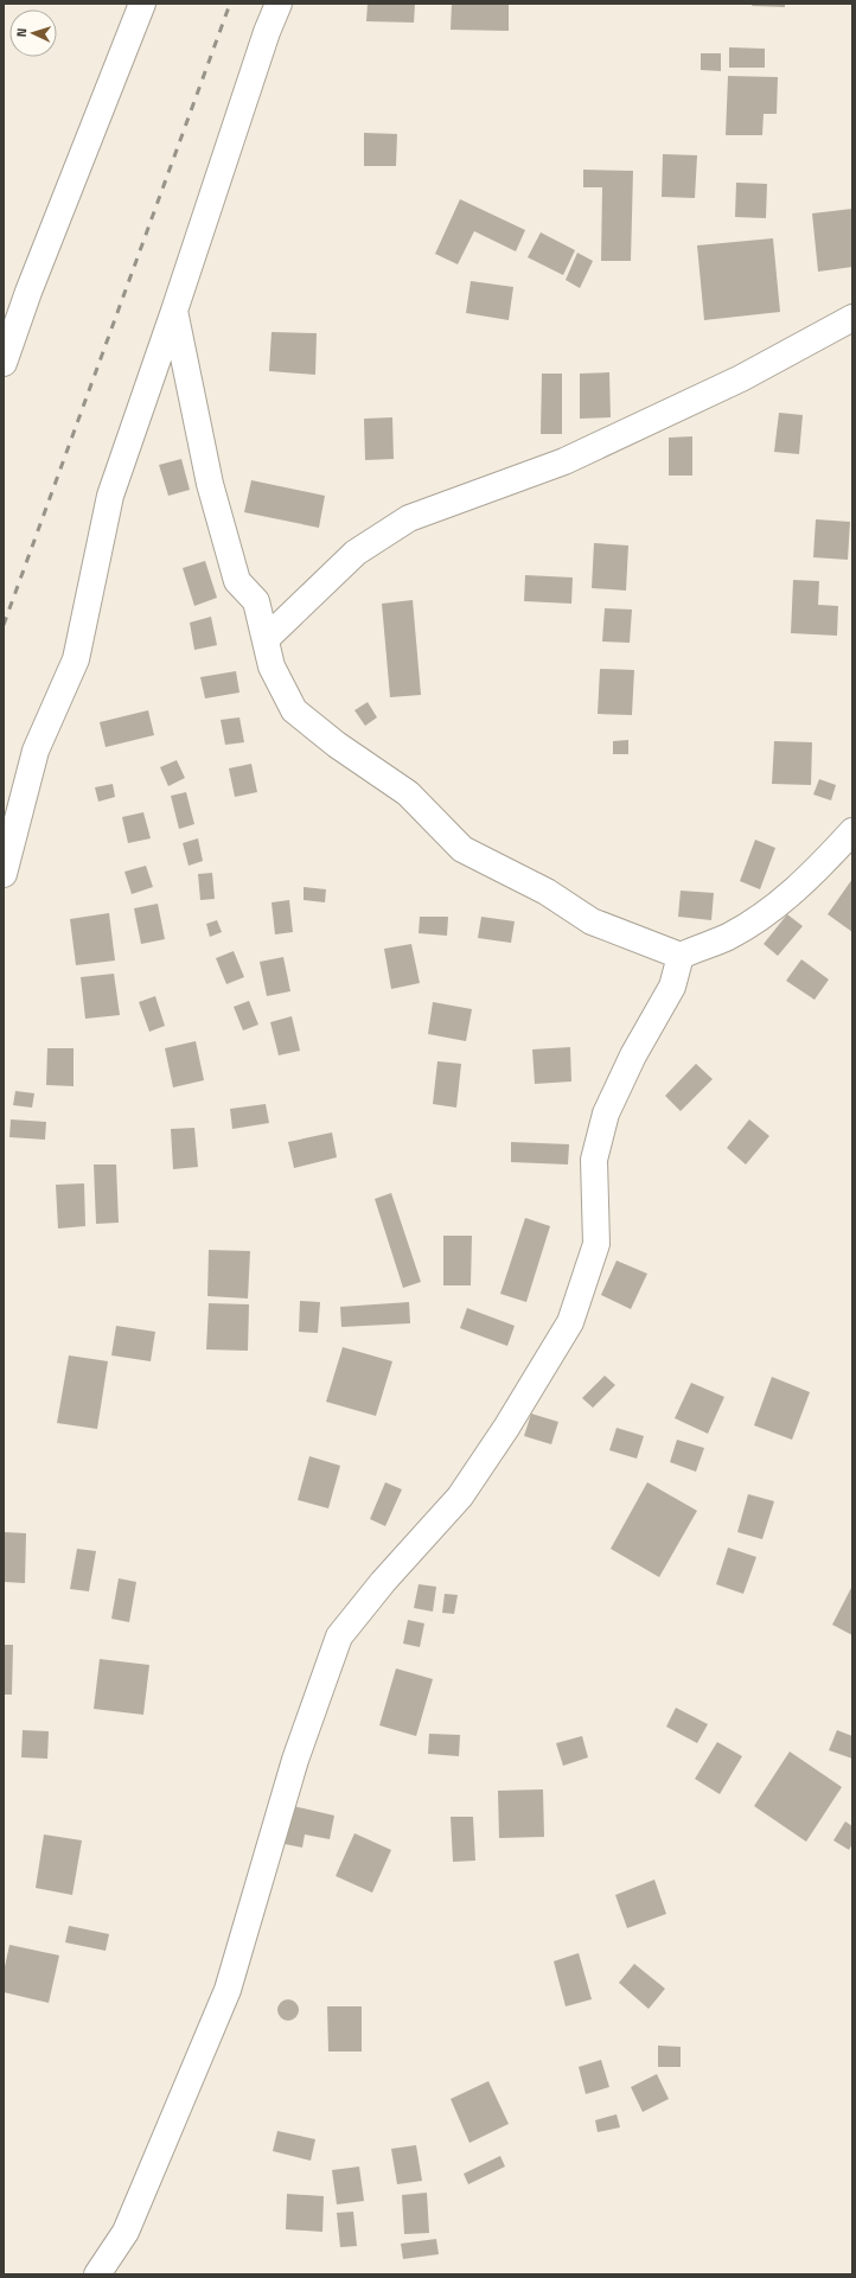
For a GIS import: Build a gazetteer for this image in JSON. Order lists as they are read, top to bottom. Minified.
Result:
{"north":"left"}
